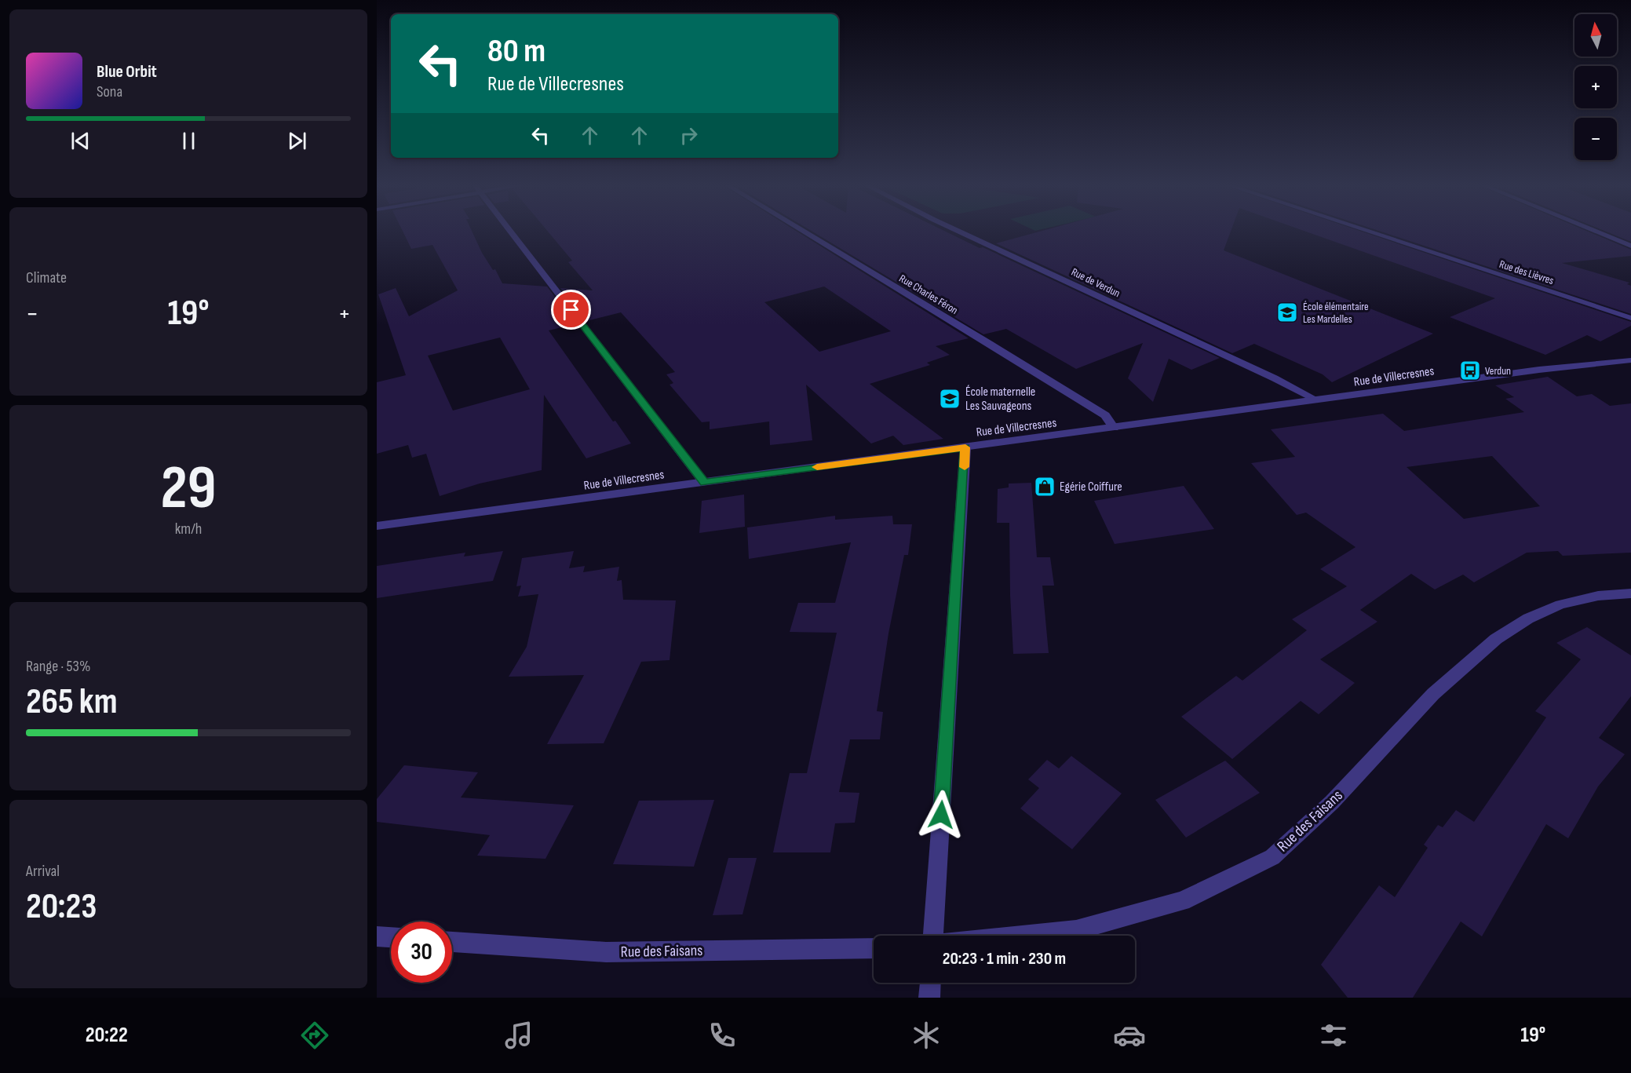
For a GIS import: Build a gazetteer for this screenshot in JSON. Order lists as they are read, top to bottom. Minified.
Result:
{"streets":{"street":["Rue des Lièvres","Rue de Verdun","Rue Charles Féron","Rue de Villecresnes","Rue des Faisans"]},"crossings":[["Rue de Verdun","Rue de Villecresnes"],["Rue Charles Féron","Rue de Villecresnes"]],"places":{"school or university":["École élémentaire Les Mardelles","École maternelle Les Sauvageons"],"bus stop":["Verdun"],"shop":["Egérie Coiffure"]},"north":"top","page":{"map_buttons":["+","−"],"turn":["80 m","Rue de Villecresnes"],"song":["Blue Orbit","Sona"],"tile":["Climate",["29","km/h"],["Range · 53%","265 km"],["Arrival","20:23"]],"heat":["−","19°","+"],"limit":"30","trip":"20:23 · 1 min · 230 m","tabs":["20:22","19°"]}}
